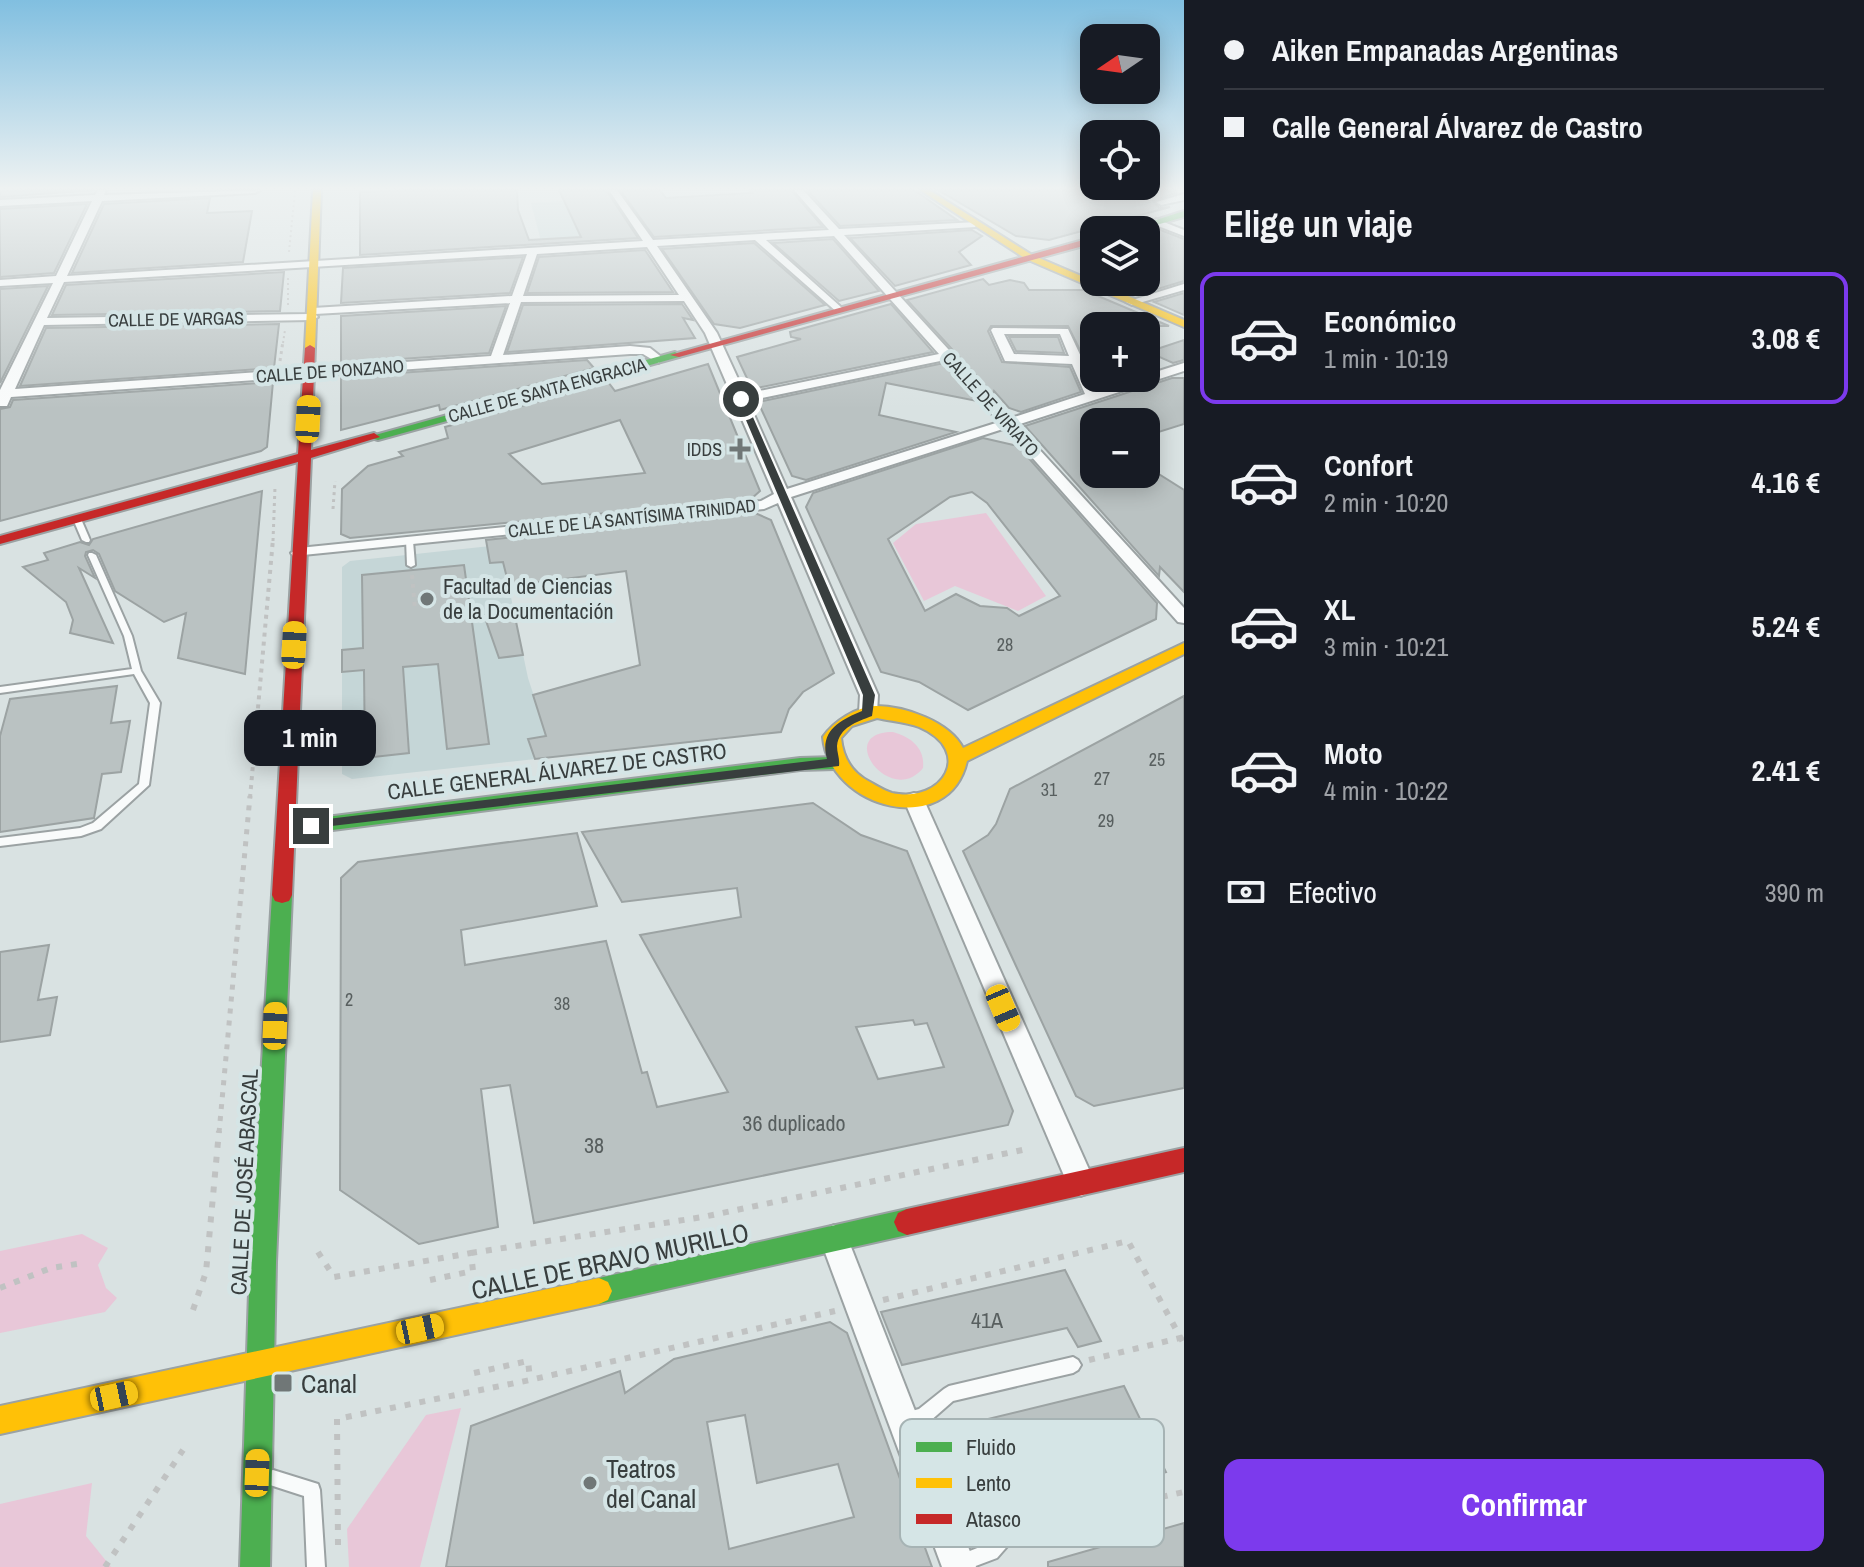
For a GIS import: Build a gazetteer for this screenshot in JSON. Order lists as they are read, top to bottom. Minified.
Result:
{"streets":{"main road":["CALLE DE SANTA ENGRACIA","CALLE GENERAL ÁLVAREZ DE CASTRO","CALLE DE JOSÉ ABASCAL","CALLE DE BRAVO MURILLO"],"street":["CALLE DE VARGAS","CALLE DE PONZANO","CALLE DE VIRIATO","CALLE DE LA SANTÍSIMA TRINIDAD"]},"crossings":[["CALLE DE VARGAS","CALLE DE JOSÉ ABASCAL"],["CALLE DE PONZANO","CALLE DE SANTA ENGRACIA"],["CALLE DE PONZANO","CALLE DE JOSÉ ABASCAL"],["CALLE DE SANTA ENGRACIA","CALLE DE VIRIATO"],["CALLE DE SANTA ENGRACIA","CALLE DE JOSÉ ABASCAL"],["CALLE DE VIRIATO","CALLE DE LA SANTÍSIMA TRINIDAD"],["CALLE DE LA SANTÍSIMA TRINIDAD","CALLE DE JOSÉ ABASCAL"],["CALLE GENERAL ÁLVAREZ DE CASTRO","CALLE DE JOSÉ ABASCAL"],["CALLE DE JOSÉ ABASCAL","CALLE DE BRAVO MURILLO"]],"places":{"health":["IDDS"],"other":["Facultad de Ciencias de la Documentación","Teatros del Canal"],"transit":["Canal"]},"house_numbers":["28","25","27","31","29","2","38","36 duplicado","38","41A"],"legend":["Fluido","Lento","Atasco"],"north":"left","page":{"banner":["Aiken Empanadas Argentinas","Calle General Álvarez de Castro"],"map_buttons":["+","−"],"heading":"Elige un viaje","list":[{"name":"Económico","note":"1 min · 10:19","value":"3.08 €"},{"name":"Confort","note":"2 min · 10:20","value":"4.16 €"},{"name":"XL","note":"3 min · 10:21","value":"5.24 €"},{"name":"Moto","note":"4 min · 10:22","value":"2.41 €"}],"bubble":"1 min","pay":["Efectivo","390 m"],"buttons":"Confirmar"}}
